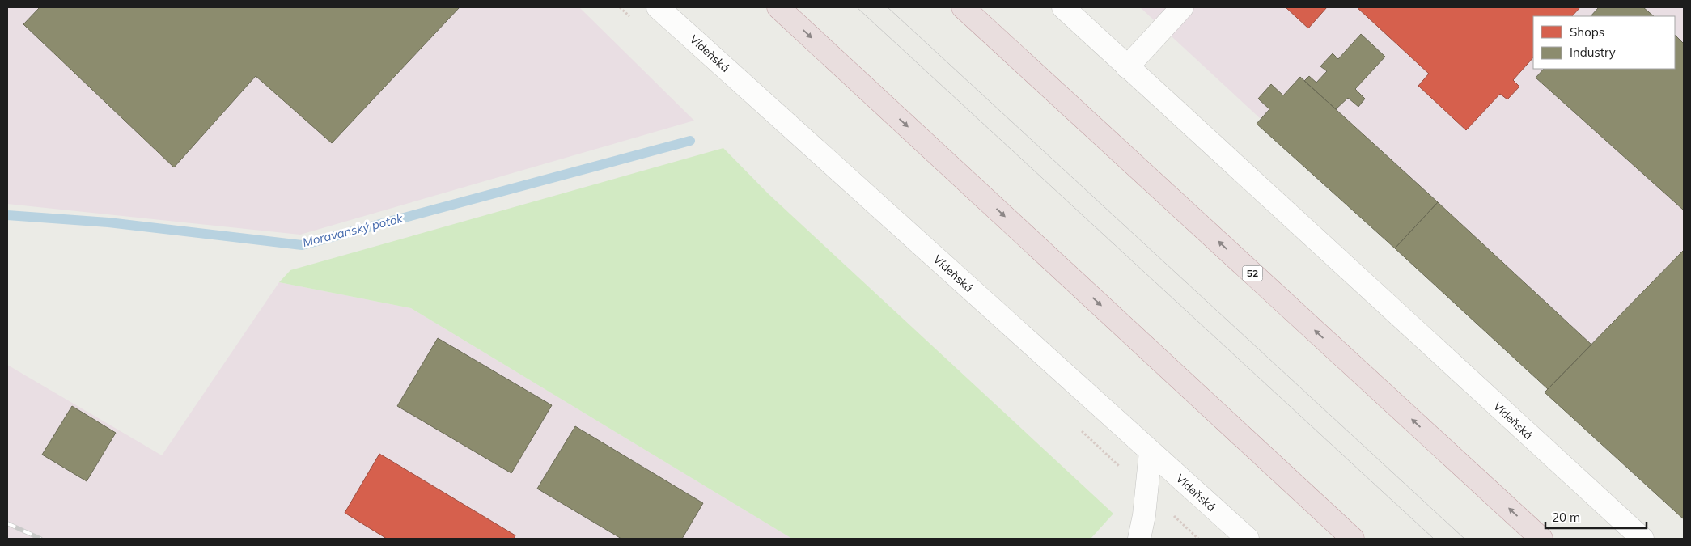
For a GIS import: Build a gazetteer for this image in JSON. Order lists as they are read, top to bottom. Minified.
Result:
{"streets":{"highway":["52"],"street":["Vídeňská"]},"water":["Moravanský potok"],"legend":["Shops","Industry"],"scale_bar":"20 m"}
